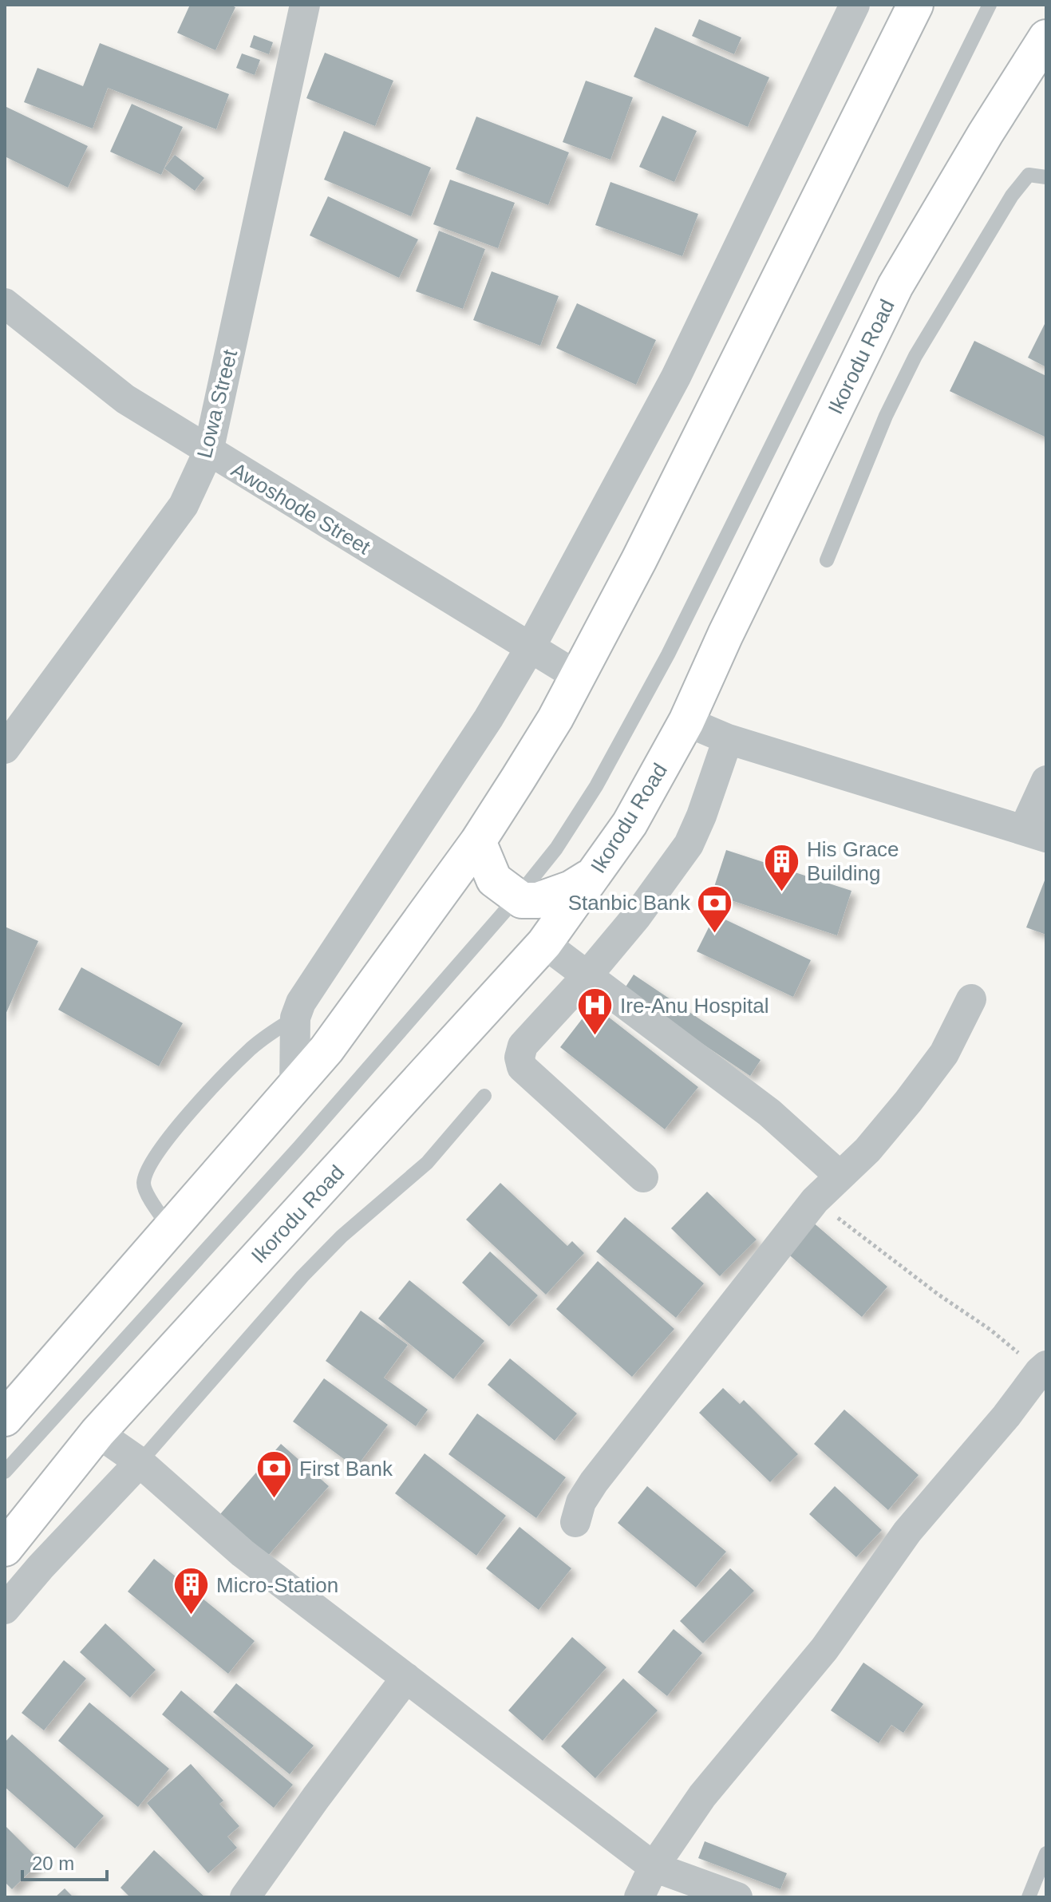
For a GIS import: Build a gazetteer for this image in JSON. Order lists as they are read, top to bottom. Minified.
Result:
{"streets":{"highway":["Ikorodu Road"],"street":["Lowa Street","Awoshode Street"]},"crossings":[["Lowa Street","Awoshode Street"]],"places":{"building":["His Grace Building","Micro-Station"],"bank":["Stanbic Bank","First Bank"],"hospital":["Ire-Anu Hospital"]},"scale_bar":"20 m"}
